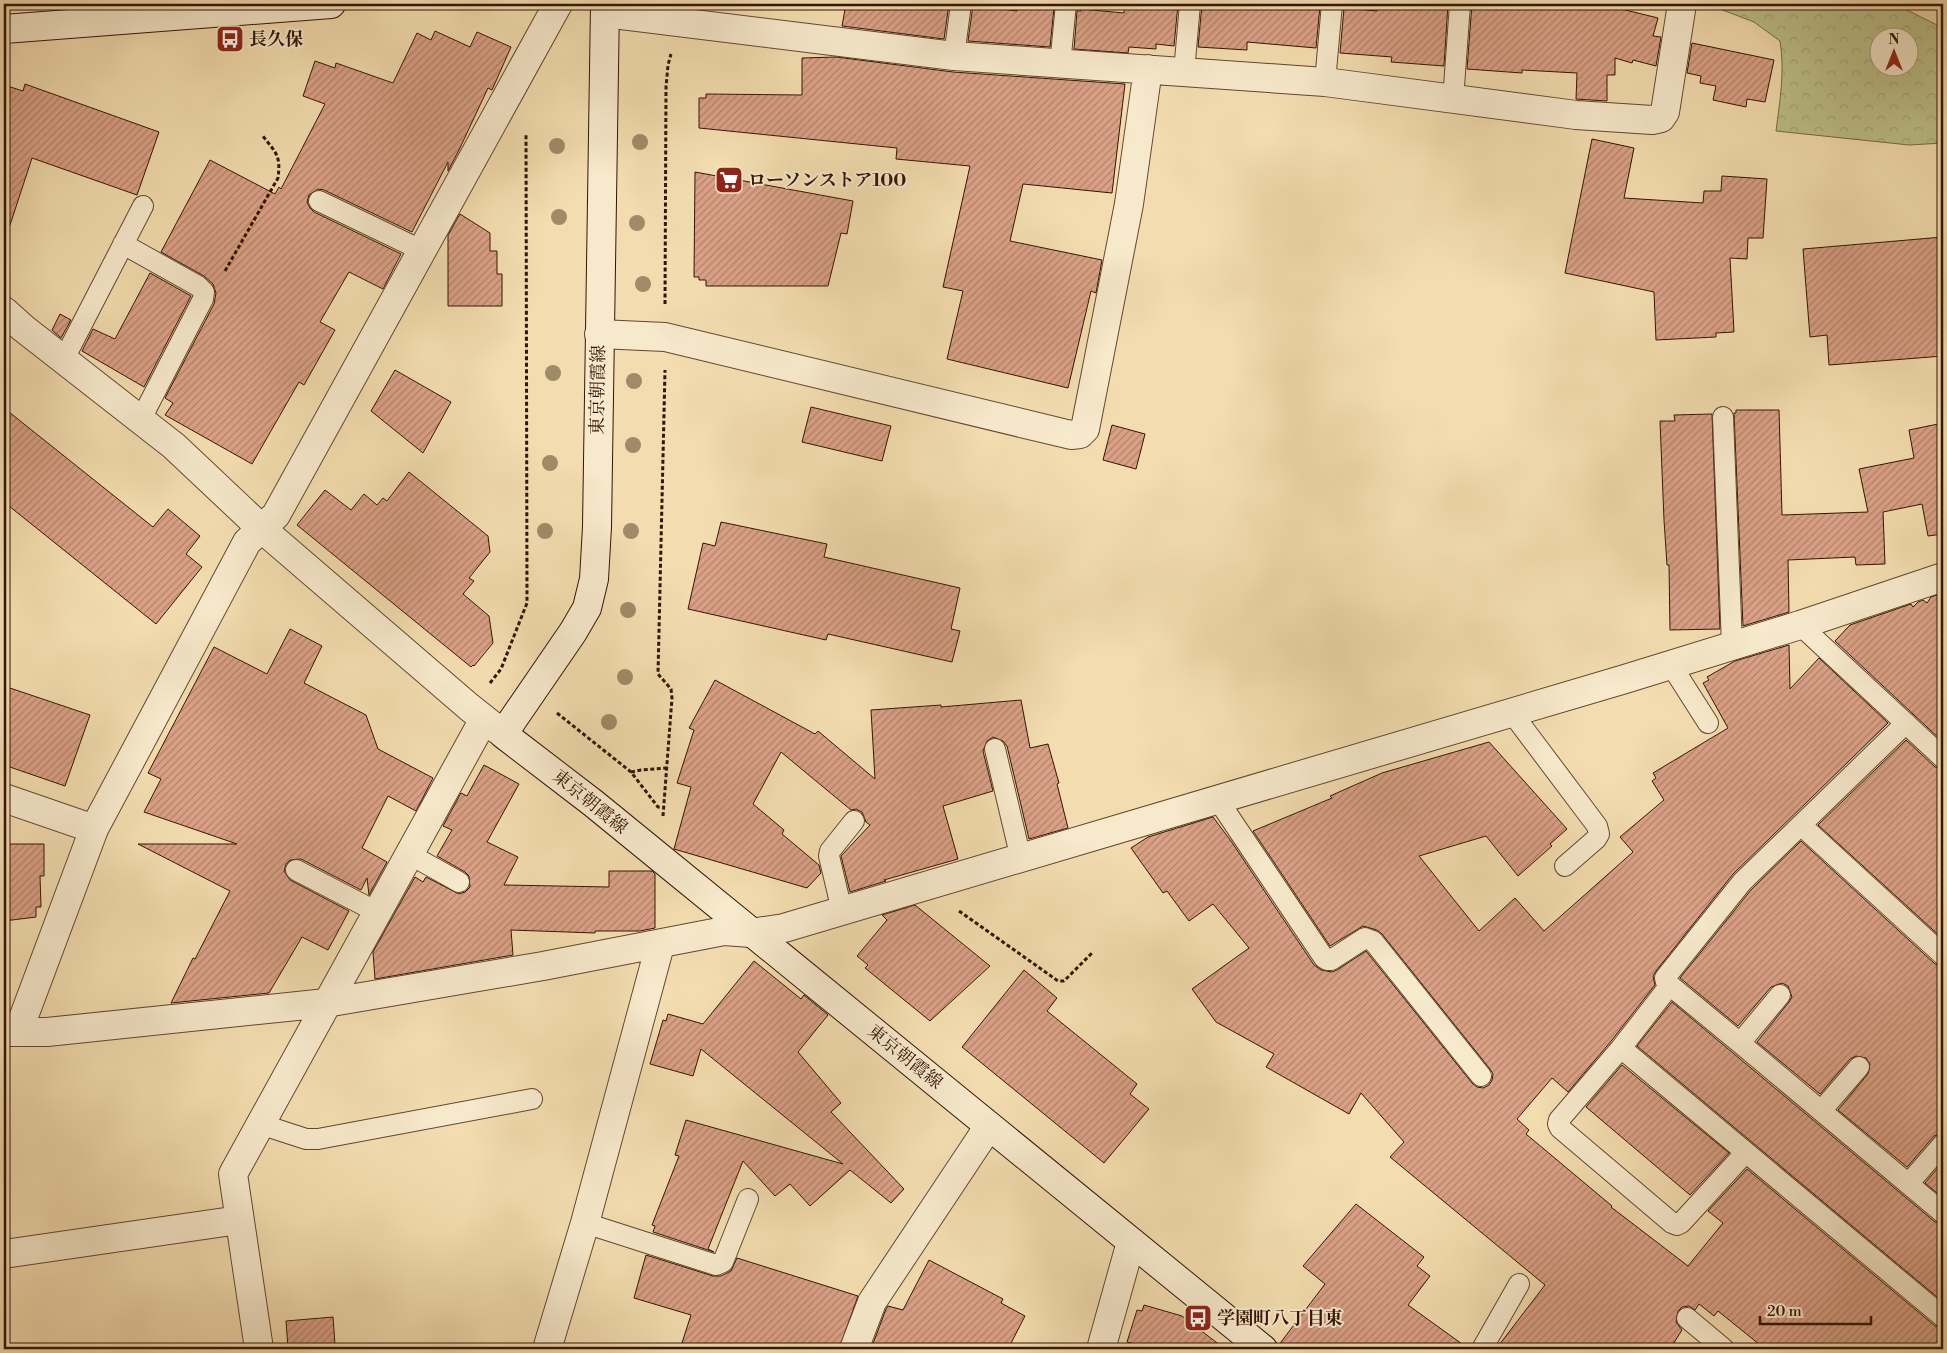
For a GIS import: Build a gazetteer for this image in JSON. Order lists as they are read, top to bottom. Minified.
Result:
{"streets":{"street":["東京朝霞線"]},"places":{"bus stop":["長久保","学園町八丁目東"],"supermarket":["ローソンストア100"]},"scale_bar":"20 m","north":"top"}
